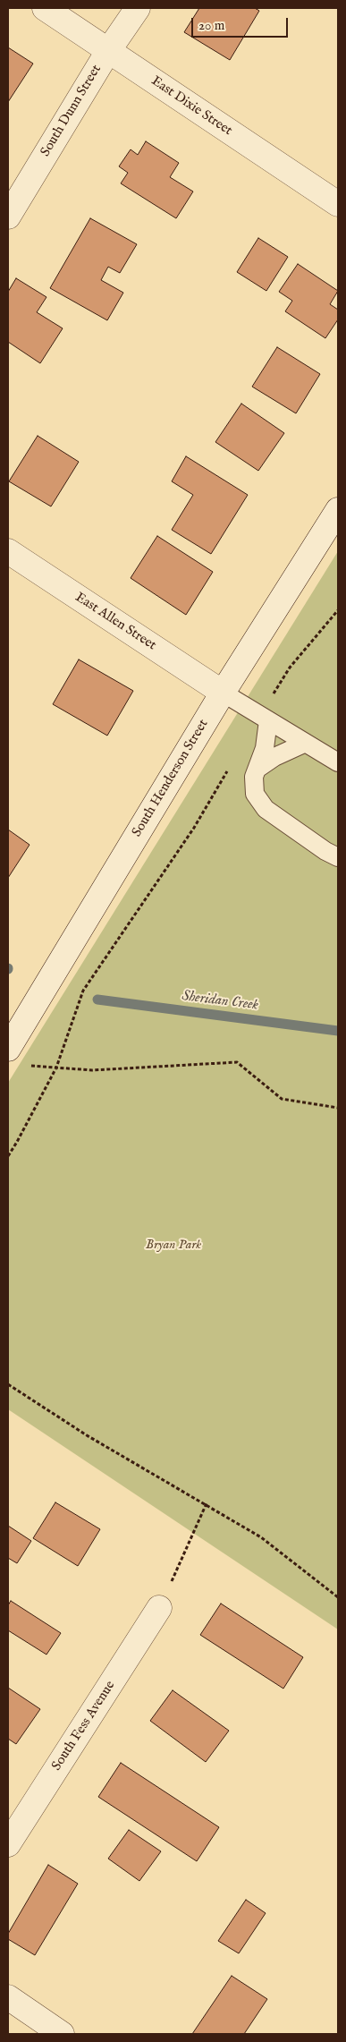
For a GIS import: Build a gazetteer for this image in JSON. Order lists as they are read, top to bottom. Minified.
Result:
{"streets":{"street":["East Dixie Street","South Dunn Street","East Allen Street","South Henderson Street","South Fess Avenue"]},"crossings":[["East Dixie Street","South Dunn Street"],["East Allen Street","South Henderson Street"]],"water":["Sheridan Creek"],"parks":["Bryan Park"],"scale_bar":"20 m"}
